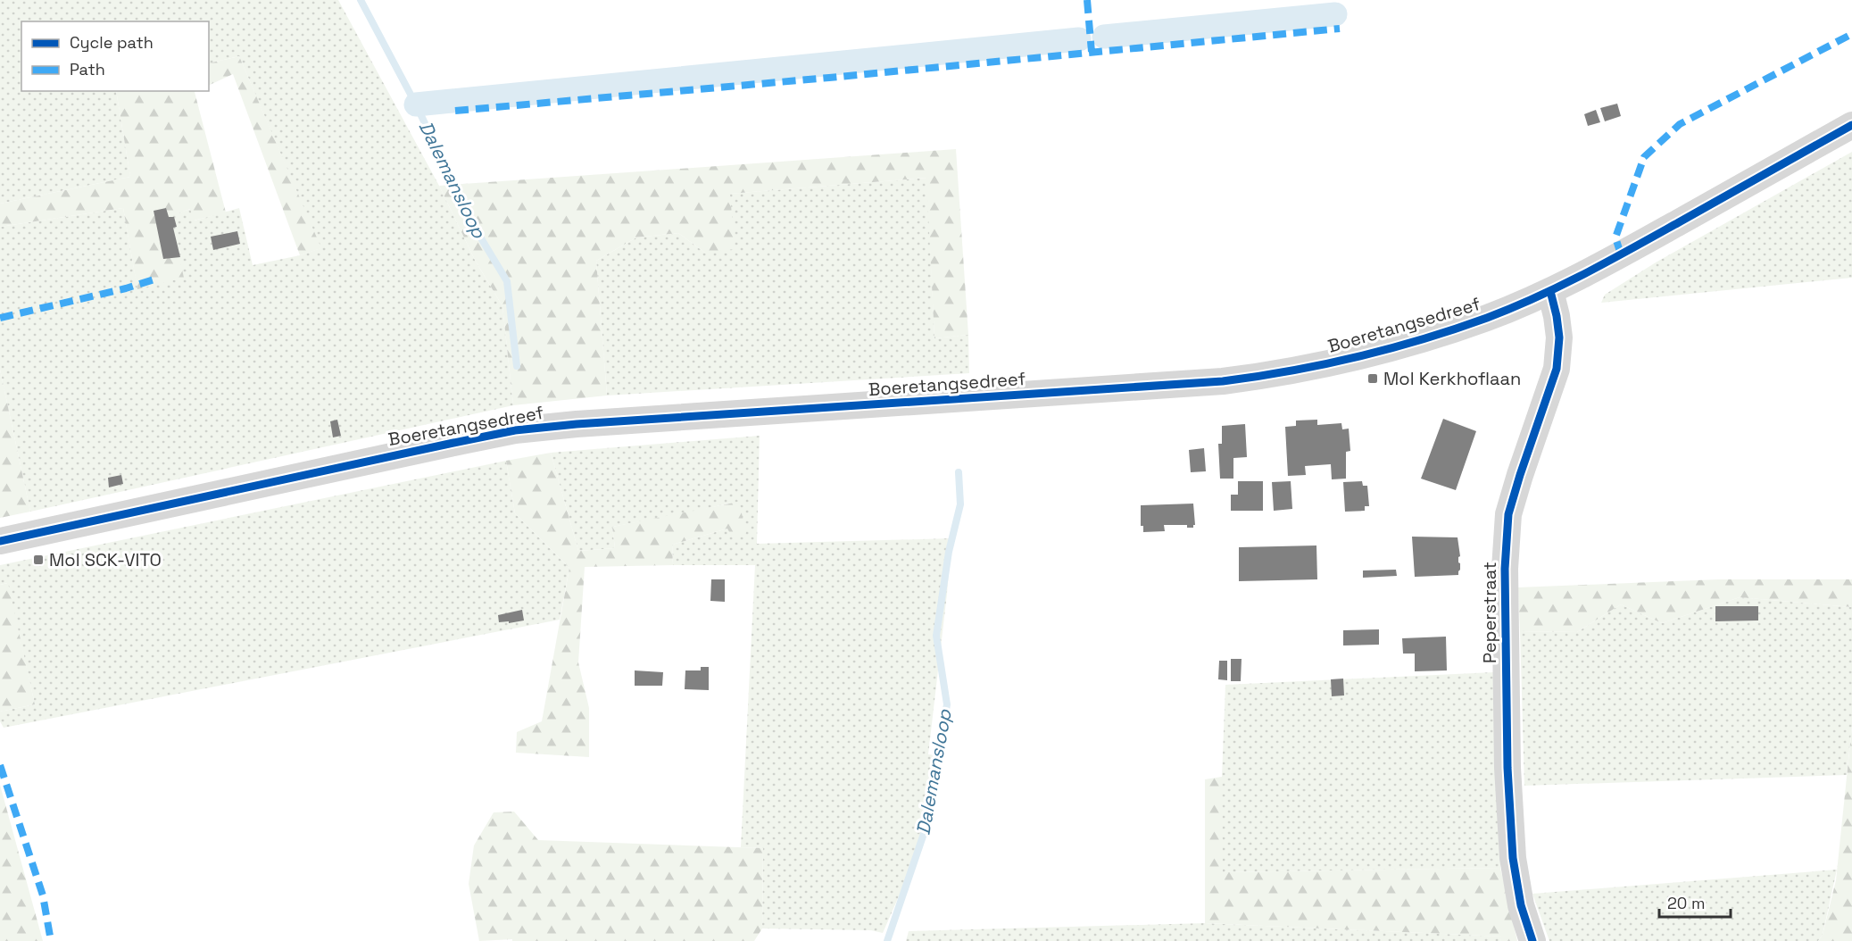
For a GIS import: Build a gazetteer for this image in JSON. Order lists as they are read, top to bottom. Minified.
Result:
{"streets":{"street":["Boeretangsedreef","Peperstraat"]},"crossings":[["Boeretangsedreef","Peperstraat"]],"water":["Dalemansloop"],"places":{"transit":["Mol Kerkhoflaan","Mol SCK-VITO"]},"legend":["Cycle path","Path"],"scale_bar":"20 m"}
